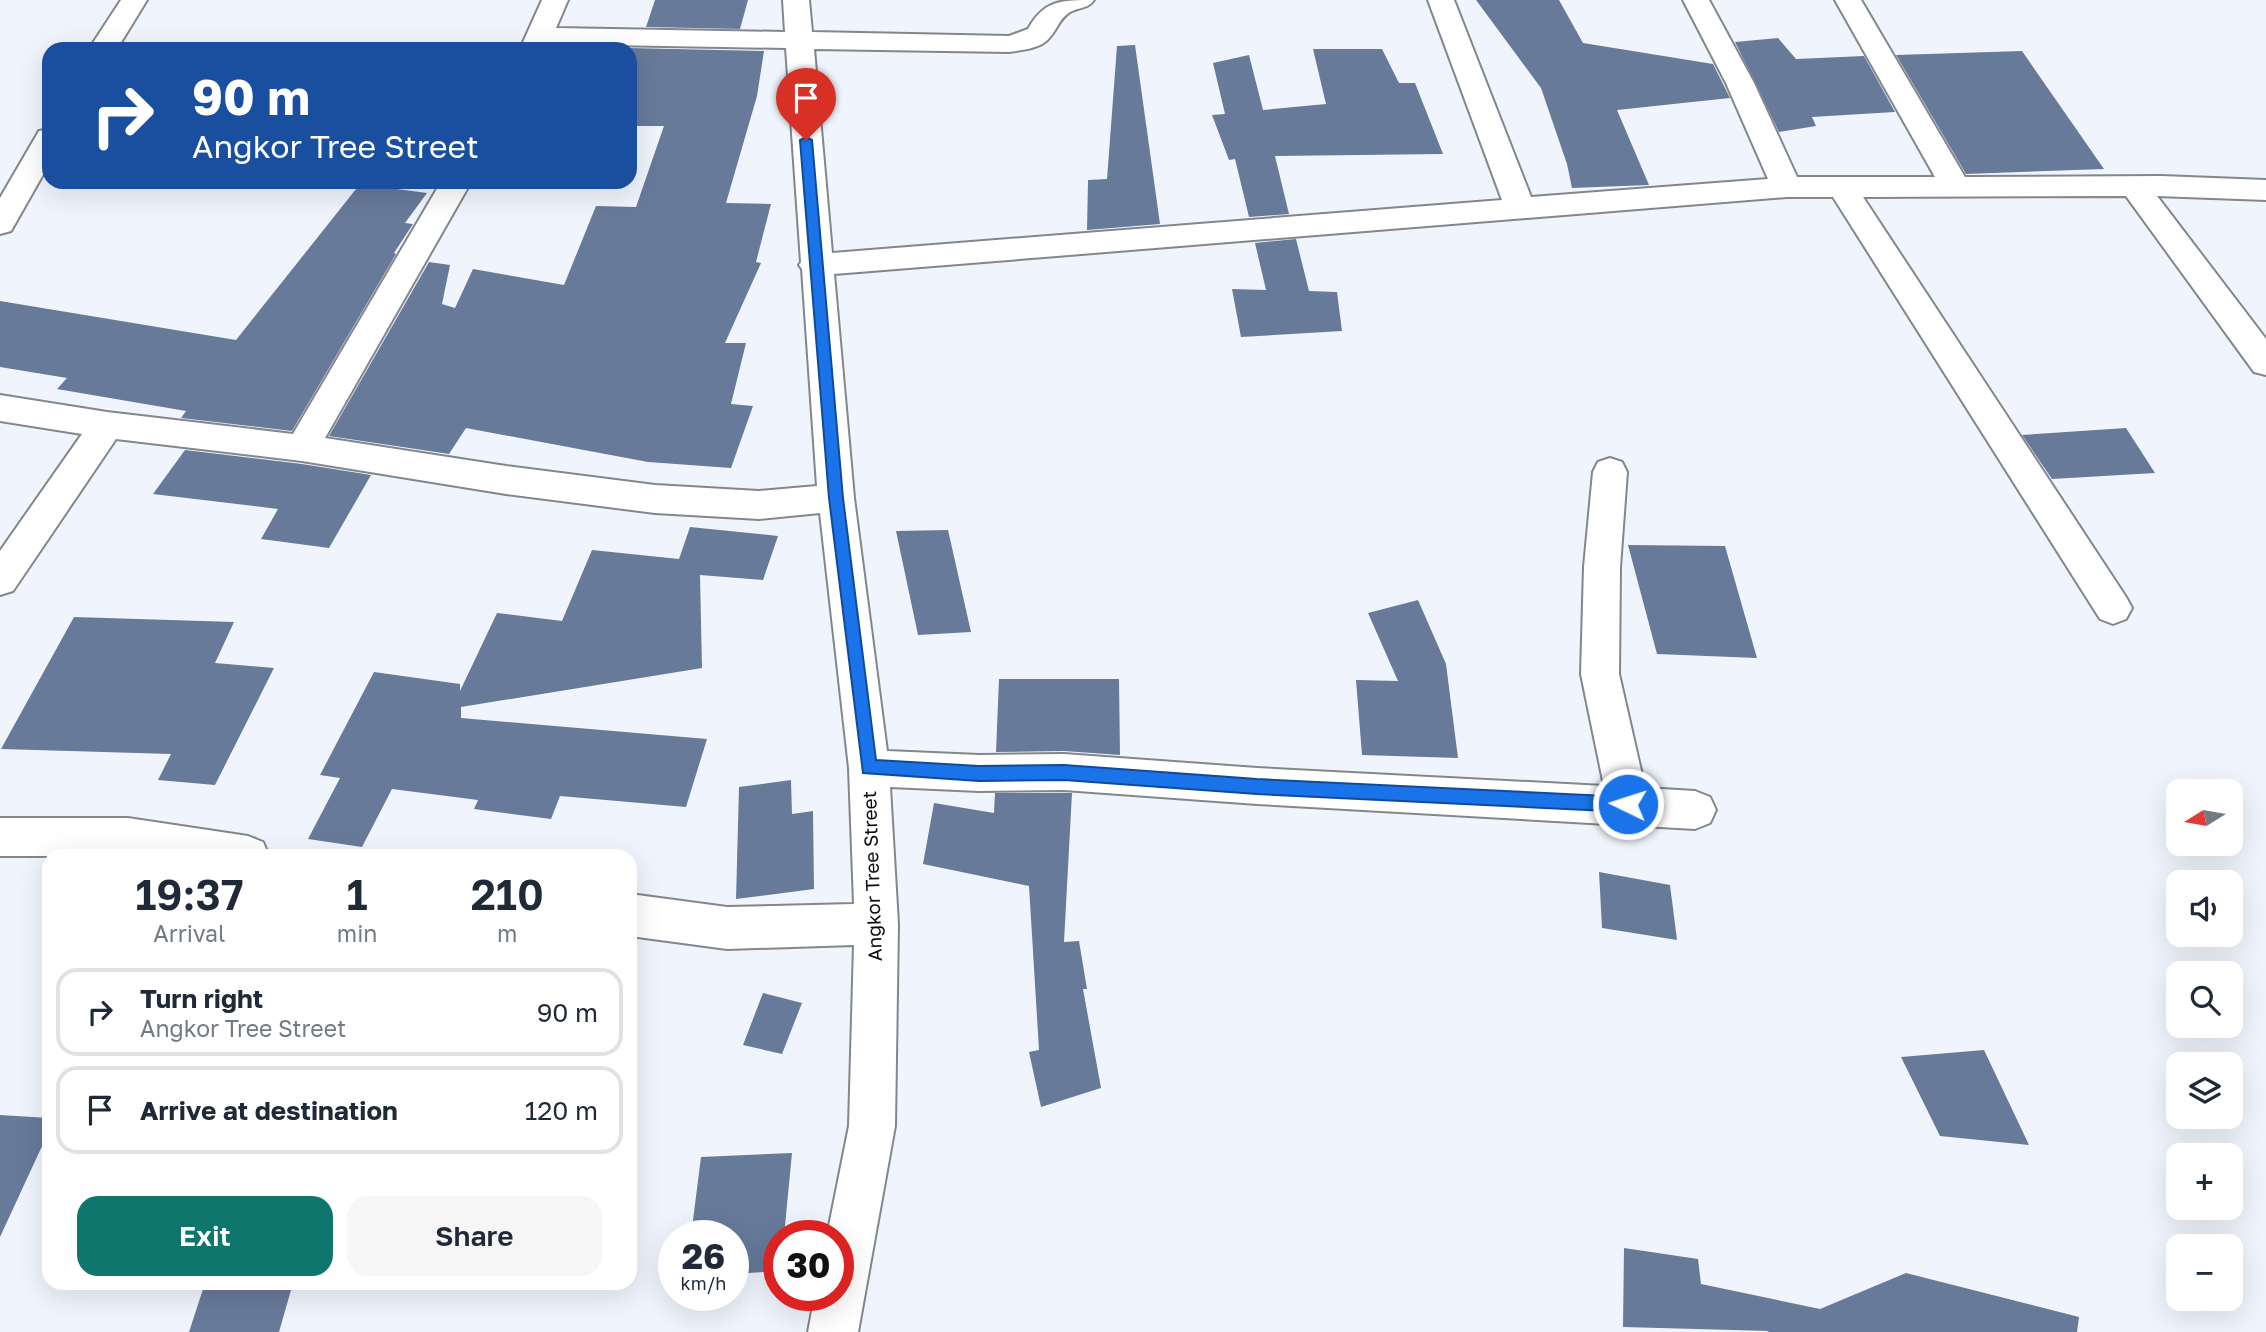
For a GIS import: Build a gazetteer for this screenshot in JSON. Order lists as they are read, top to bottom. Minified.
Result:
{"streets":{"street":["Angkor Tree Street"]},"north":"left","page":{"turn":["90 m","Angkor Tree Street"],"map_buttons":["+","−"],"eta":["19:37","Arrival","1","min","210","m"],"list":[{"name":"Turn right","note":"Angkor Tree Street","value":"90 m"},{"name":"Arrive at destination","value":"120 m"}],"buttons":["Exit","Share"],"speed":"26 km/h","limit":"30"}}
